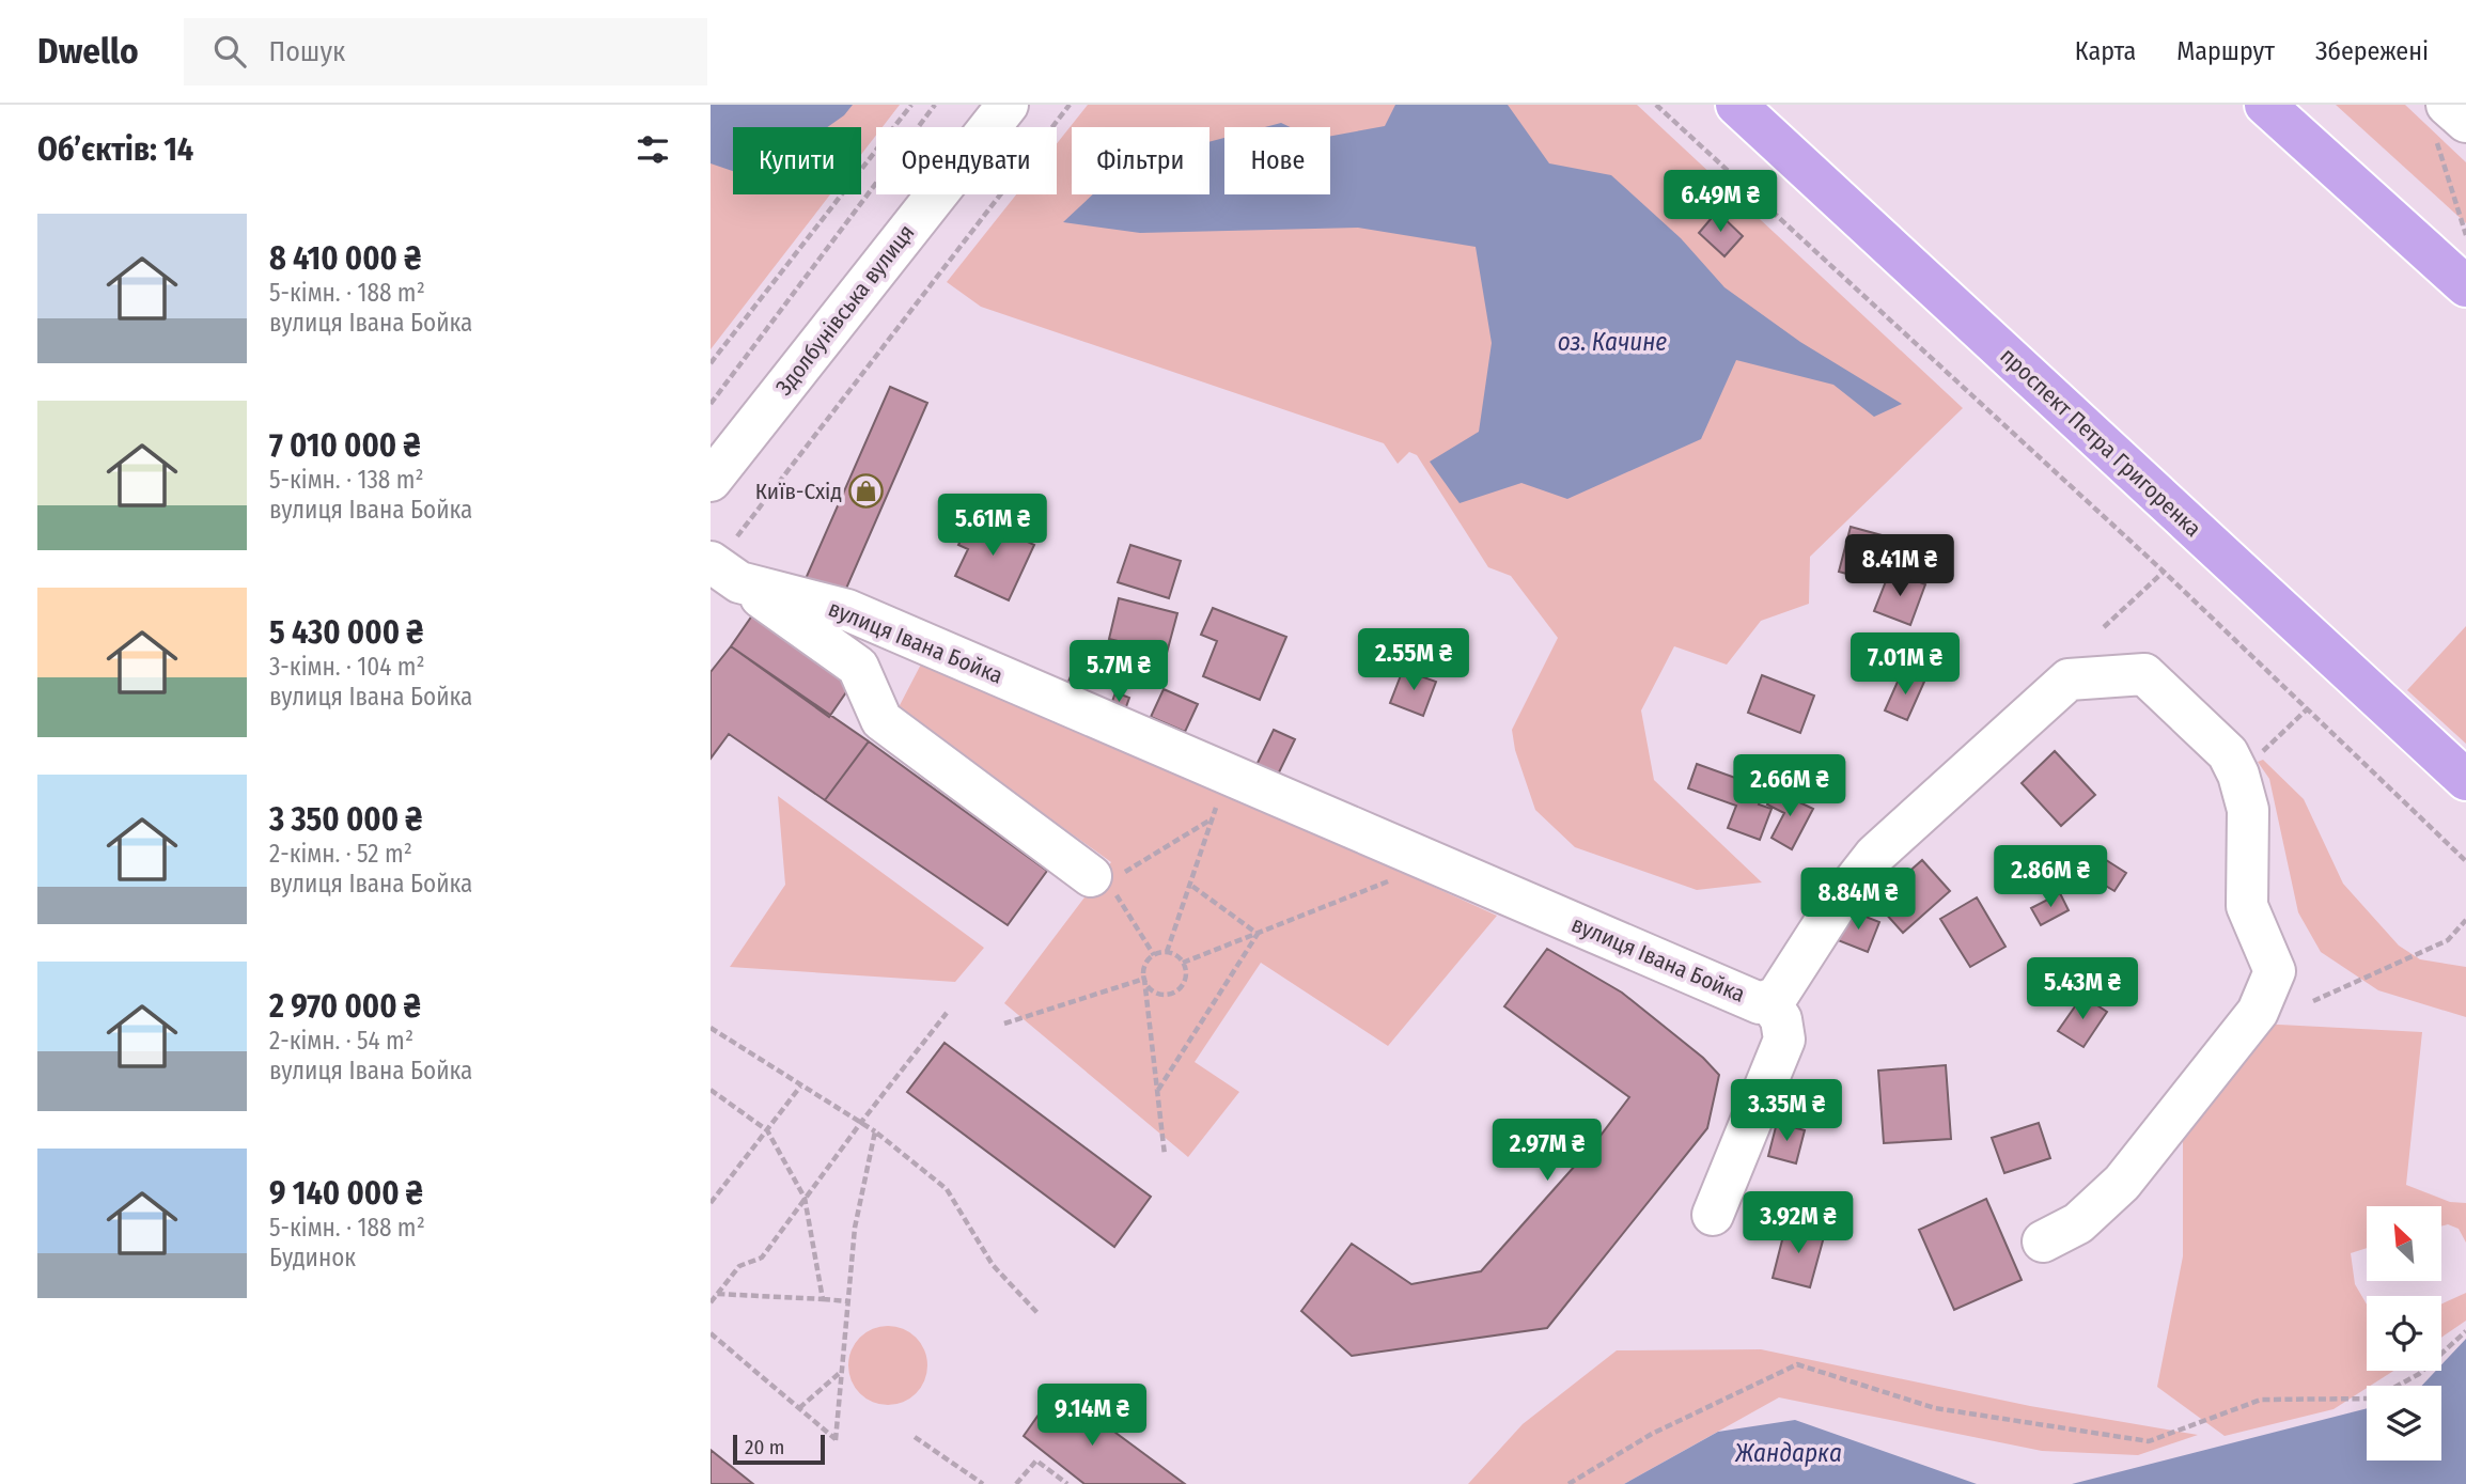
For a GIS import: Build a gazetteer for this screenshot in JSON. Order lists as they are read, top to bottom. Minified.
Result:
{"streets":{"main road":["проспект Петра Григоренка"],"street":["Здолбунівська вулиця","вулиця Івана Бойка"]},"water":["оз. Качине","Жандарка"],"places":{"shop":["Київ-Схід"]},"scale_bar":"20 m","north":"top left","page":{"header":"Dwello","search":"Пошук","nav":["Карта","Маршрут","Збережені"],"heading":"Об’єктів: 14","chip":["Купити","Орендувати","Фільтри","Нове"],"price":["6.49M ₴","5.61M ₴","8.41M ₴","2.55M ₴","7.01M ₴","5.7M ₴","2.66M ₴","2.86M ₴","8.84M ₴","5.43M ₴","3.35M ₴","2.97M ₴","3.92M ₴","9.14M ₴"],"list":[{"name":"8 410 000 ₴","note":"5-кімн. · 188 m² · вулиця Івана Бойка"},{"name":"7 010 000 ₴","note":"5-кімн. · 138 m² · вулиця Івана Бойка"},{"name":"5 430 000 ₴","note":"3-кімн. · 104 m² · вулиця Івана Бойка"},{"name":"3 350 000 ₴","note":"2-кімн. · 52 m² · вулиця Івана Бойка"},{"name":"2 970 000 ₴","note":"2-кімн. · 54 m² · вулиця Івана Бойка"},{"name":"9 140 000 ₴","note":"5-кімн. · 188 m² · Будинок"}],"scale":"20 m"}}
